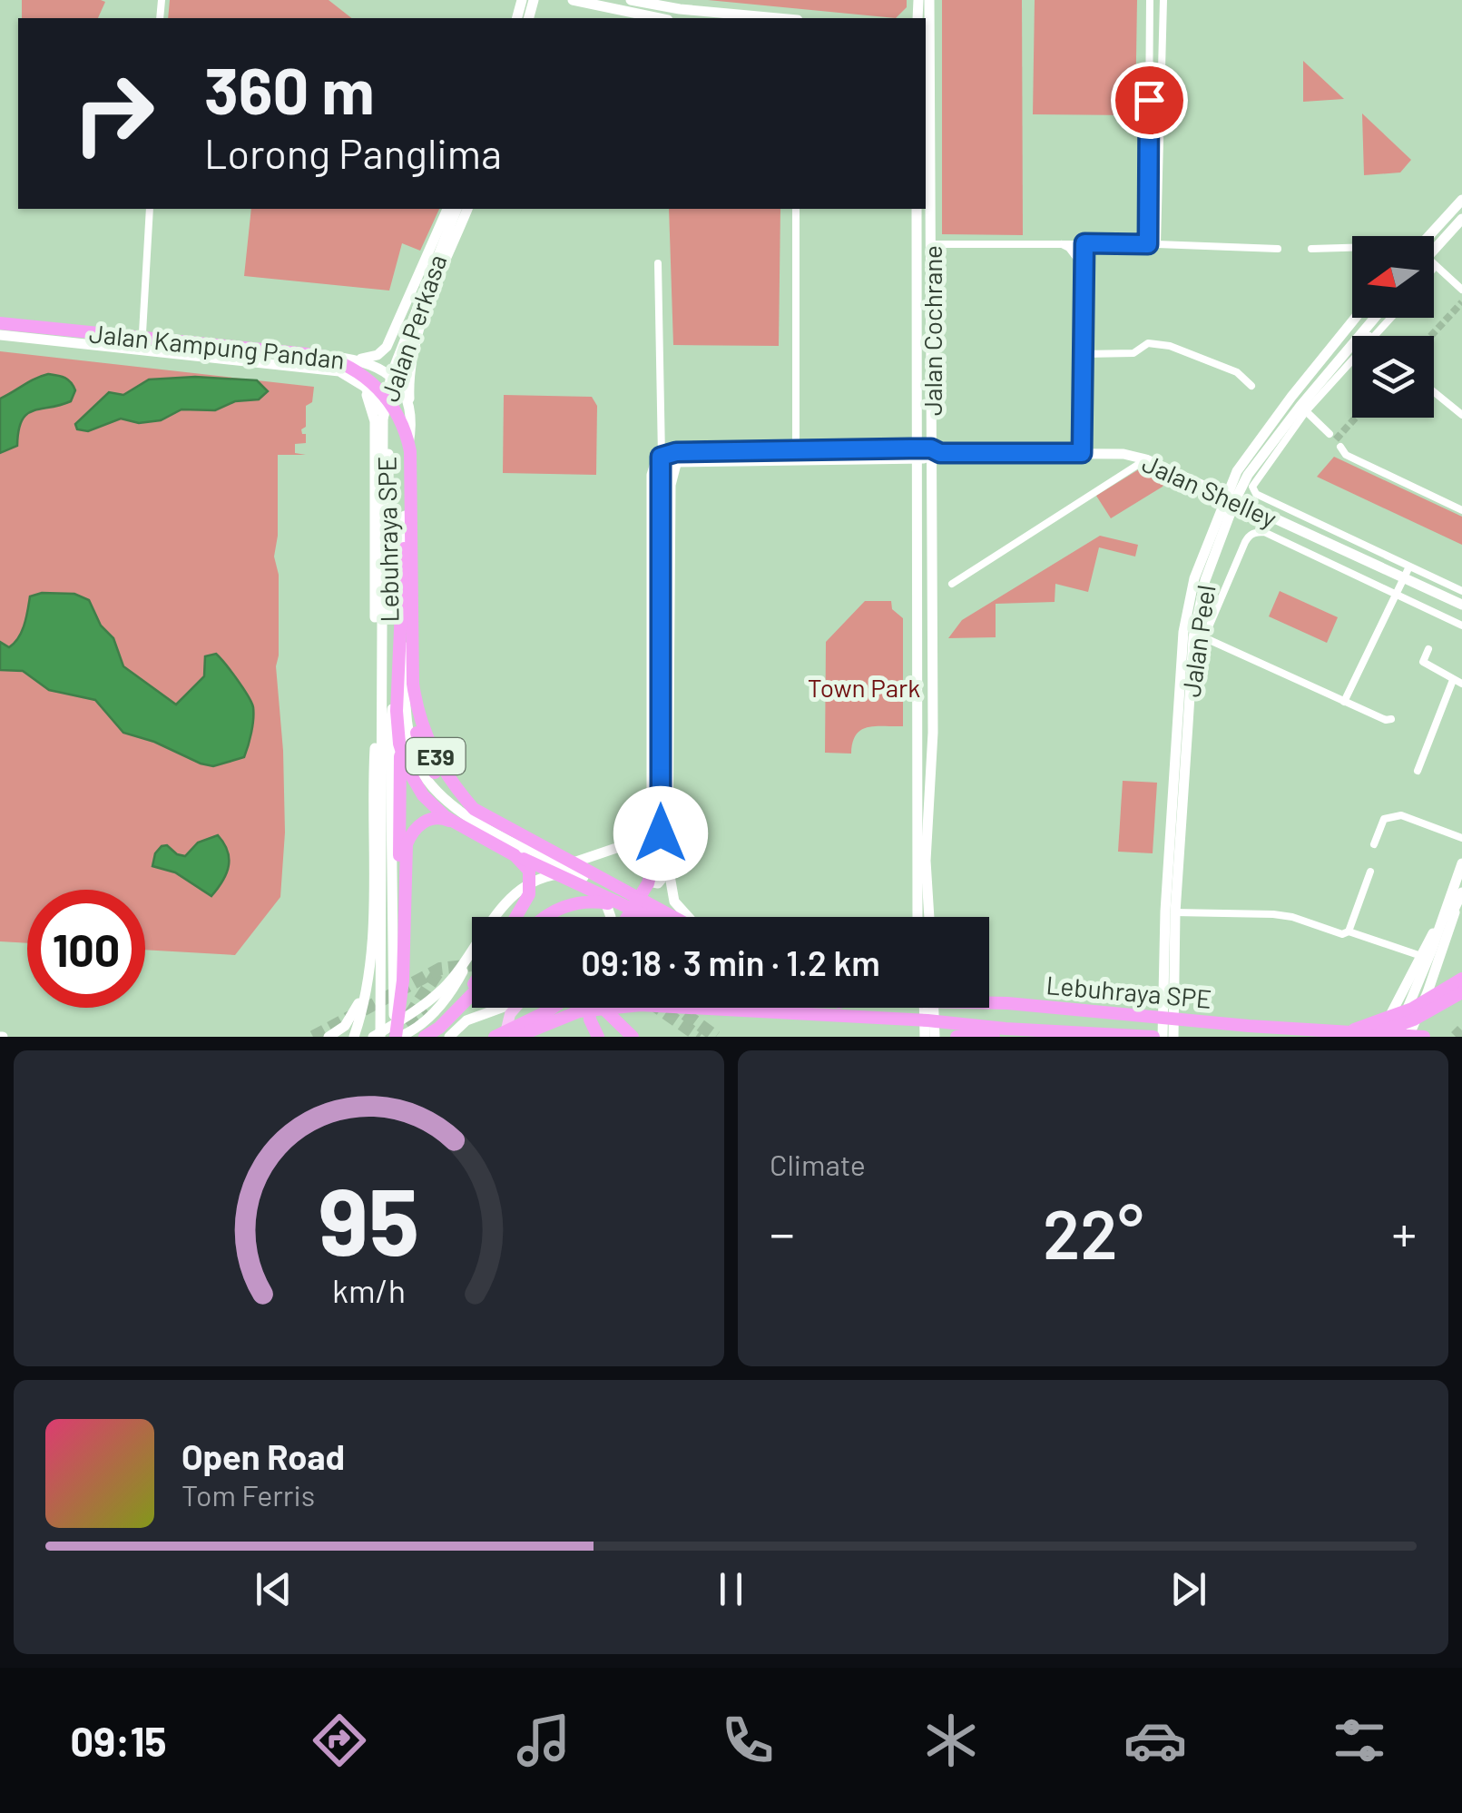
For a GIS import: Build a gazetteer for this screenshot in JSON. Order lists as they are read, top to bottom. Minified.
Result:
{"streets":{"highway":["Lebuhraya SPE","E39"],"street":["Jalan Perkasa","Jalan Cochrane","Jalan Kampung Pandan","Jalan Shelley","Jalan Peel"]},"crossings":[["Jalan Perkasa","Jalan Kampung Pandan"],["Jalan Cochrane","Jalan Shelley"],["Jalan Kampung Pandan","Lebuhraya SPE"],["Jalan Shelley","Jalan Peel"]],"parks":["Town Park"],"north":"left","page":{"turn":["360 m","Lorong Panglima"],"limit":"100","trip":"09:18 · 3 min · 1.2 km","tile":"Climate","heat":["−","22°","+"],"song":["Open Road","Tom Ferris"],"tabs":"09:15","gauge":["95","km/h"]}}
